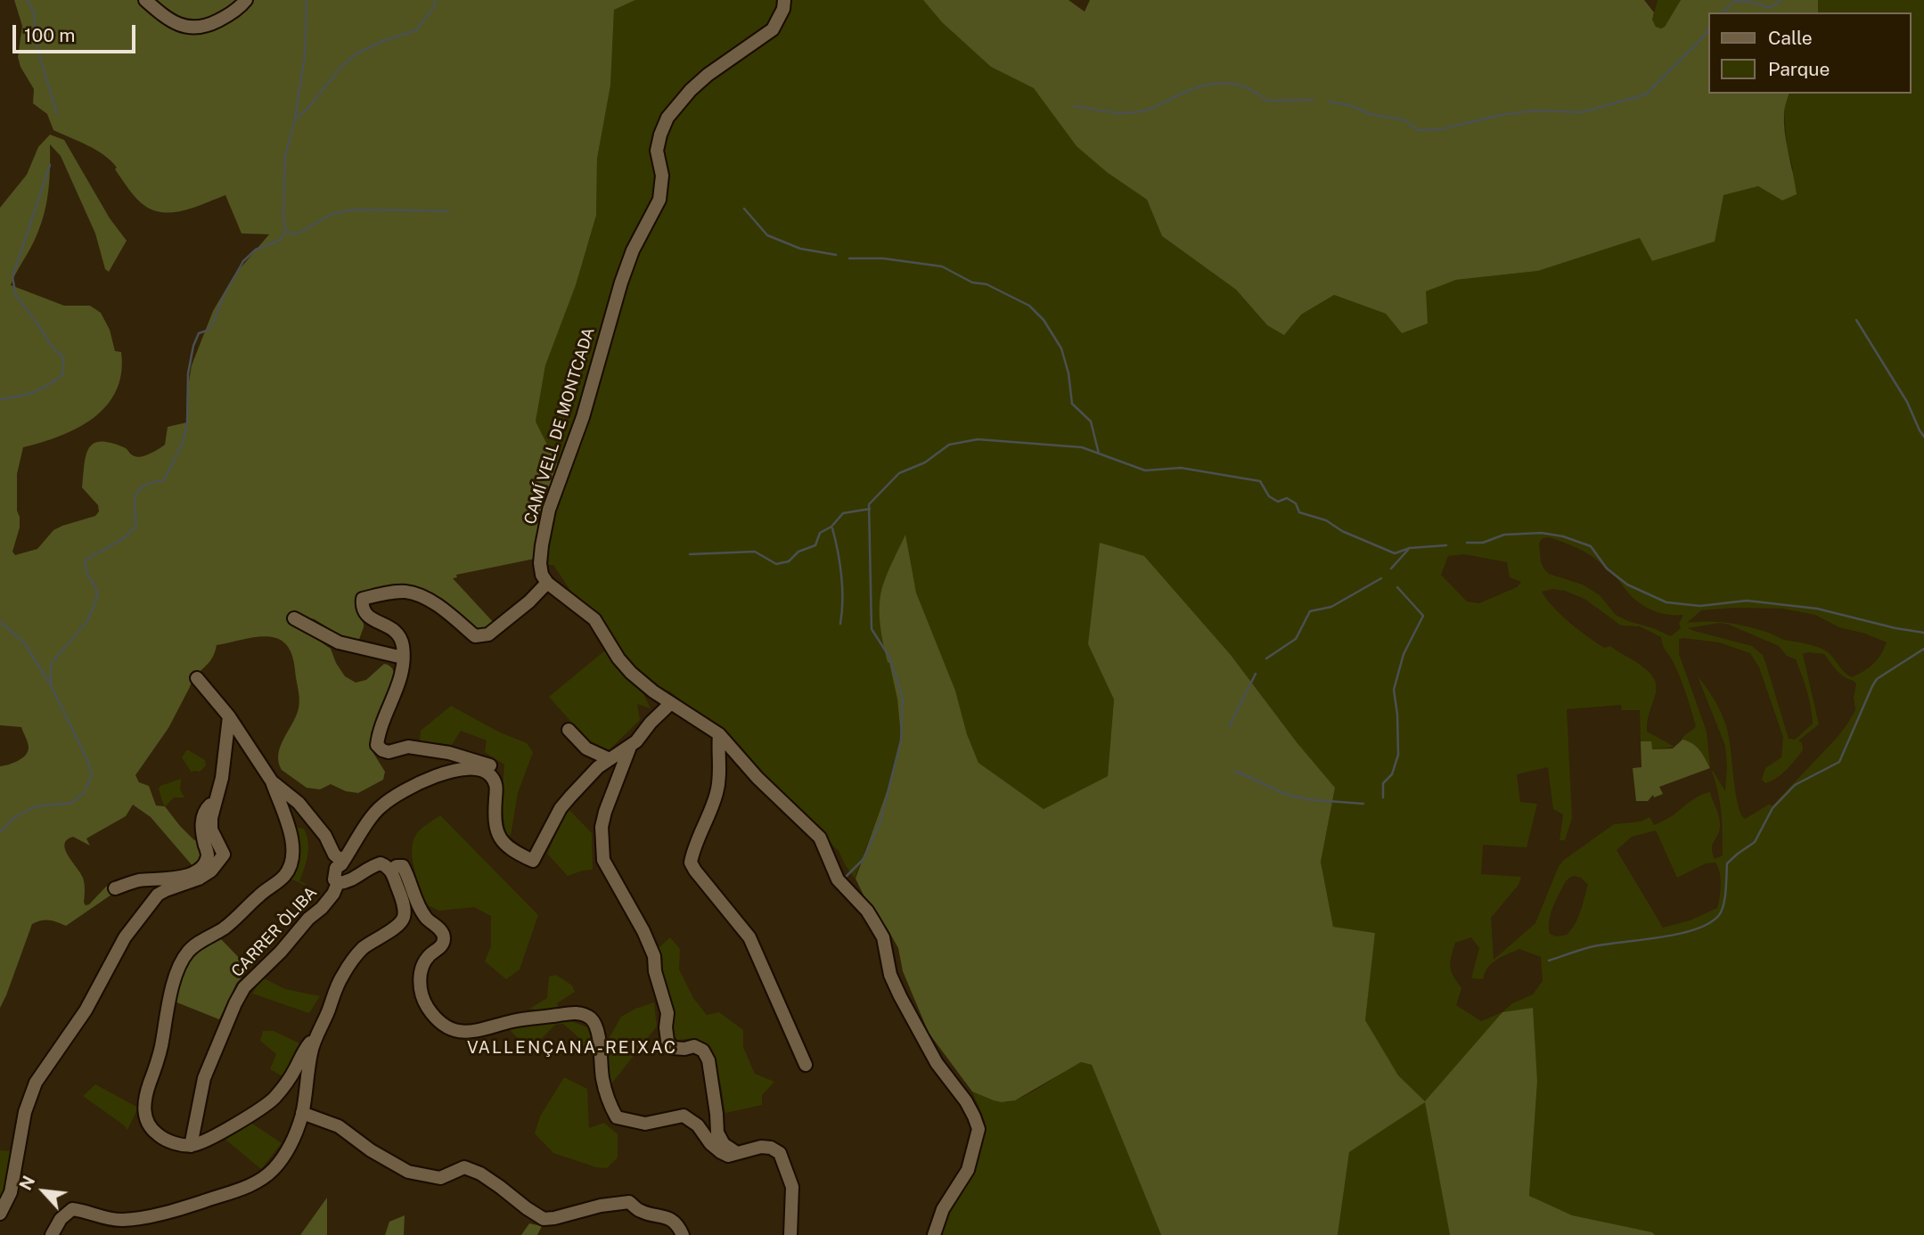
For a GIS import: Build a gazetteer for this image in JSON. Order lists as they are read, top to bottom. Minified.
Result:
{"streets":{"street":["CAMÍ VELL DE MONTCADA","CARRER ÒLIBA"]},"districts":["VALLENÇANA-REIXAC"],"legend":["Calle","Parque"],"scale_bar":"100 m","north":"top left"}
